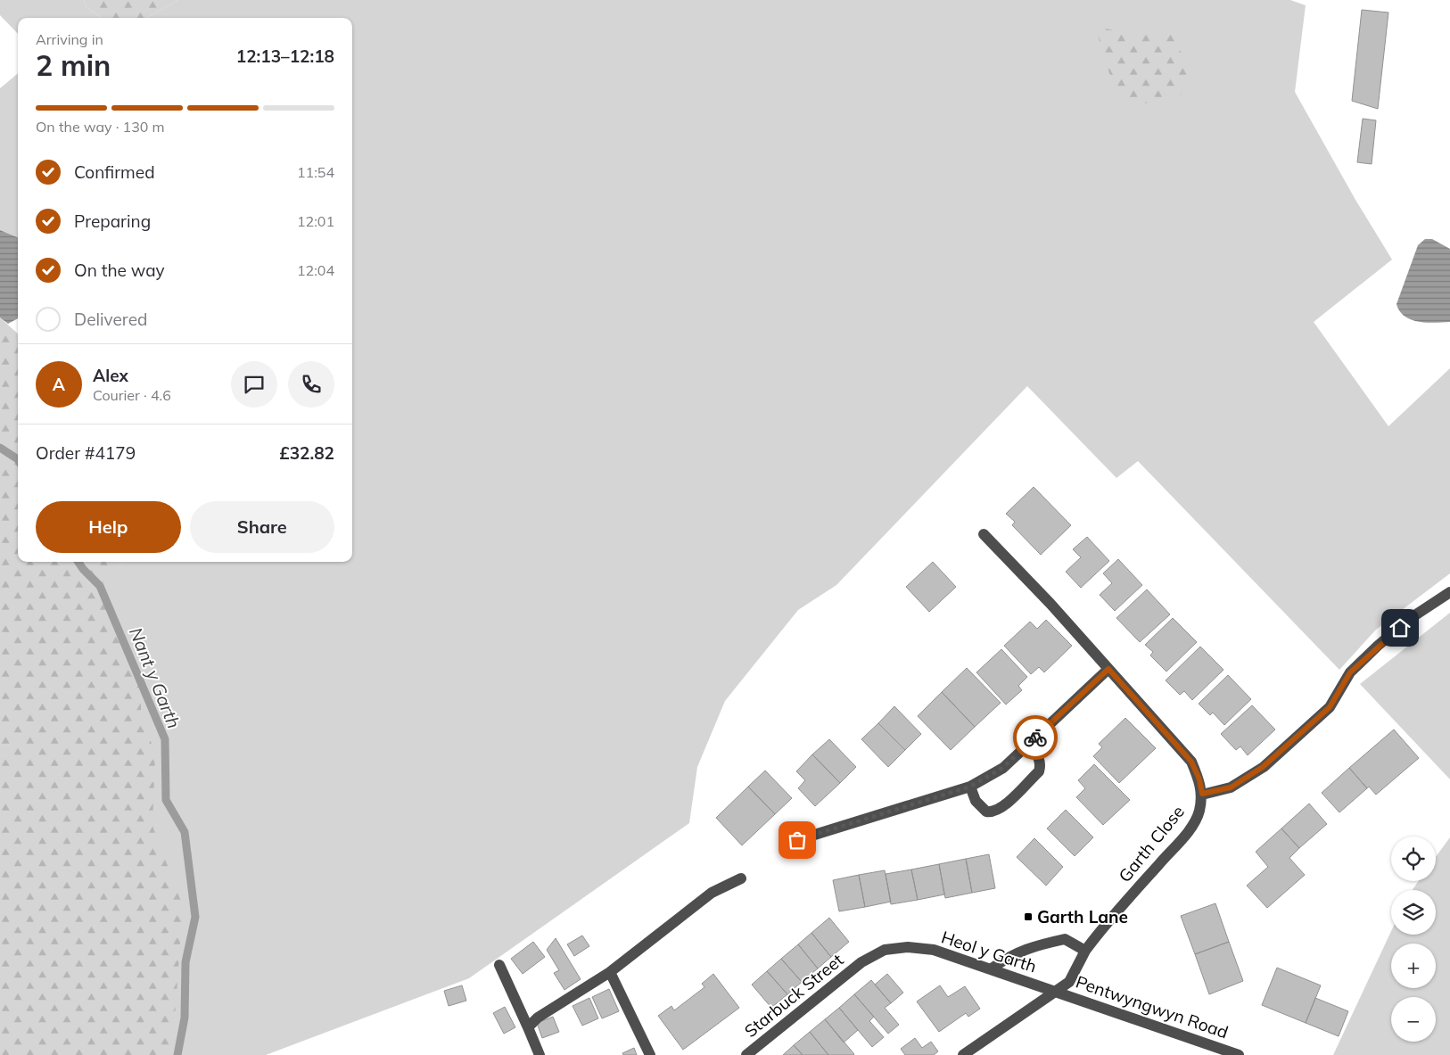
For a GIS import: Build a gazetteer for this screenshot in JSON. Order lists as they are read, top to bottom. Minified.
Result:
{"streets":{"street":["Garth Close","Heol y Garth","Starbuck Street","Pentwyngwyn Road"]},"crossings":[["Garth Close","Heol y Garth"],["Garth Close","Pentwyngwyn Road"],["Heol y Garth","Starbuck Street"],["Heol y Garth","Pentwyngwyn Road"]],"water":["Nant y Garth"],"places":{"transit":["Garth Lane"]},"page":{"heading":["2 min","Arriving in","12:13–12:18"],"panel":["Alex","Courier · 4.6","Order #4179","£32.82"],"bar":"On the way · 130 m","list":[["Confirmed","11:54"],["Preparing","12:01"],["On the way","12:04"],"Delivered"],"round":"A","buttons":["Help","Share"],"map_buttons":["+","−"]}}
